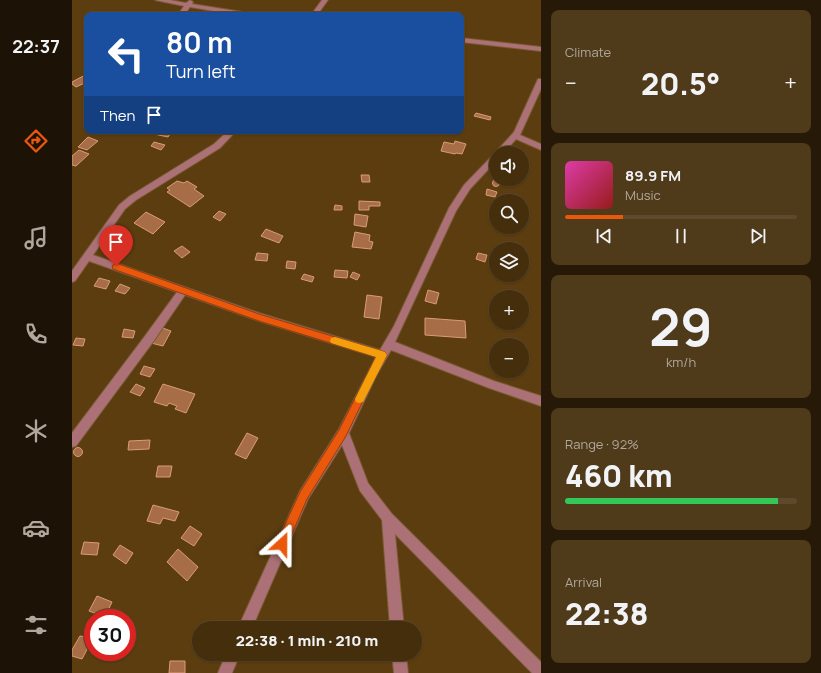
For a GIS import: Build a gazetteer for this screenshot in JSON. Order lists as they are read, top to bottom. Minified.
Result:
{"page":{"tabs":"22:37","tile":["Climate",["29","km/h"],["Range · 92%","460 km"],["Arrival","22:38"]],"turn":["80 m","Turn left"],"heat":["−","20.5°","+"],"then":"Then","map_buttons":["+","−"],"song":["89.9 FM","Music"],"limit":"30","trip":"22:38 · 1 min · 210 m"}}
